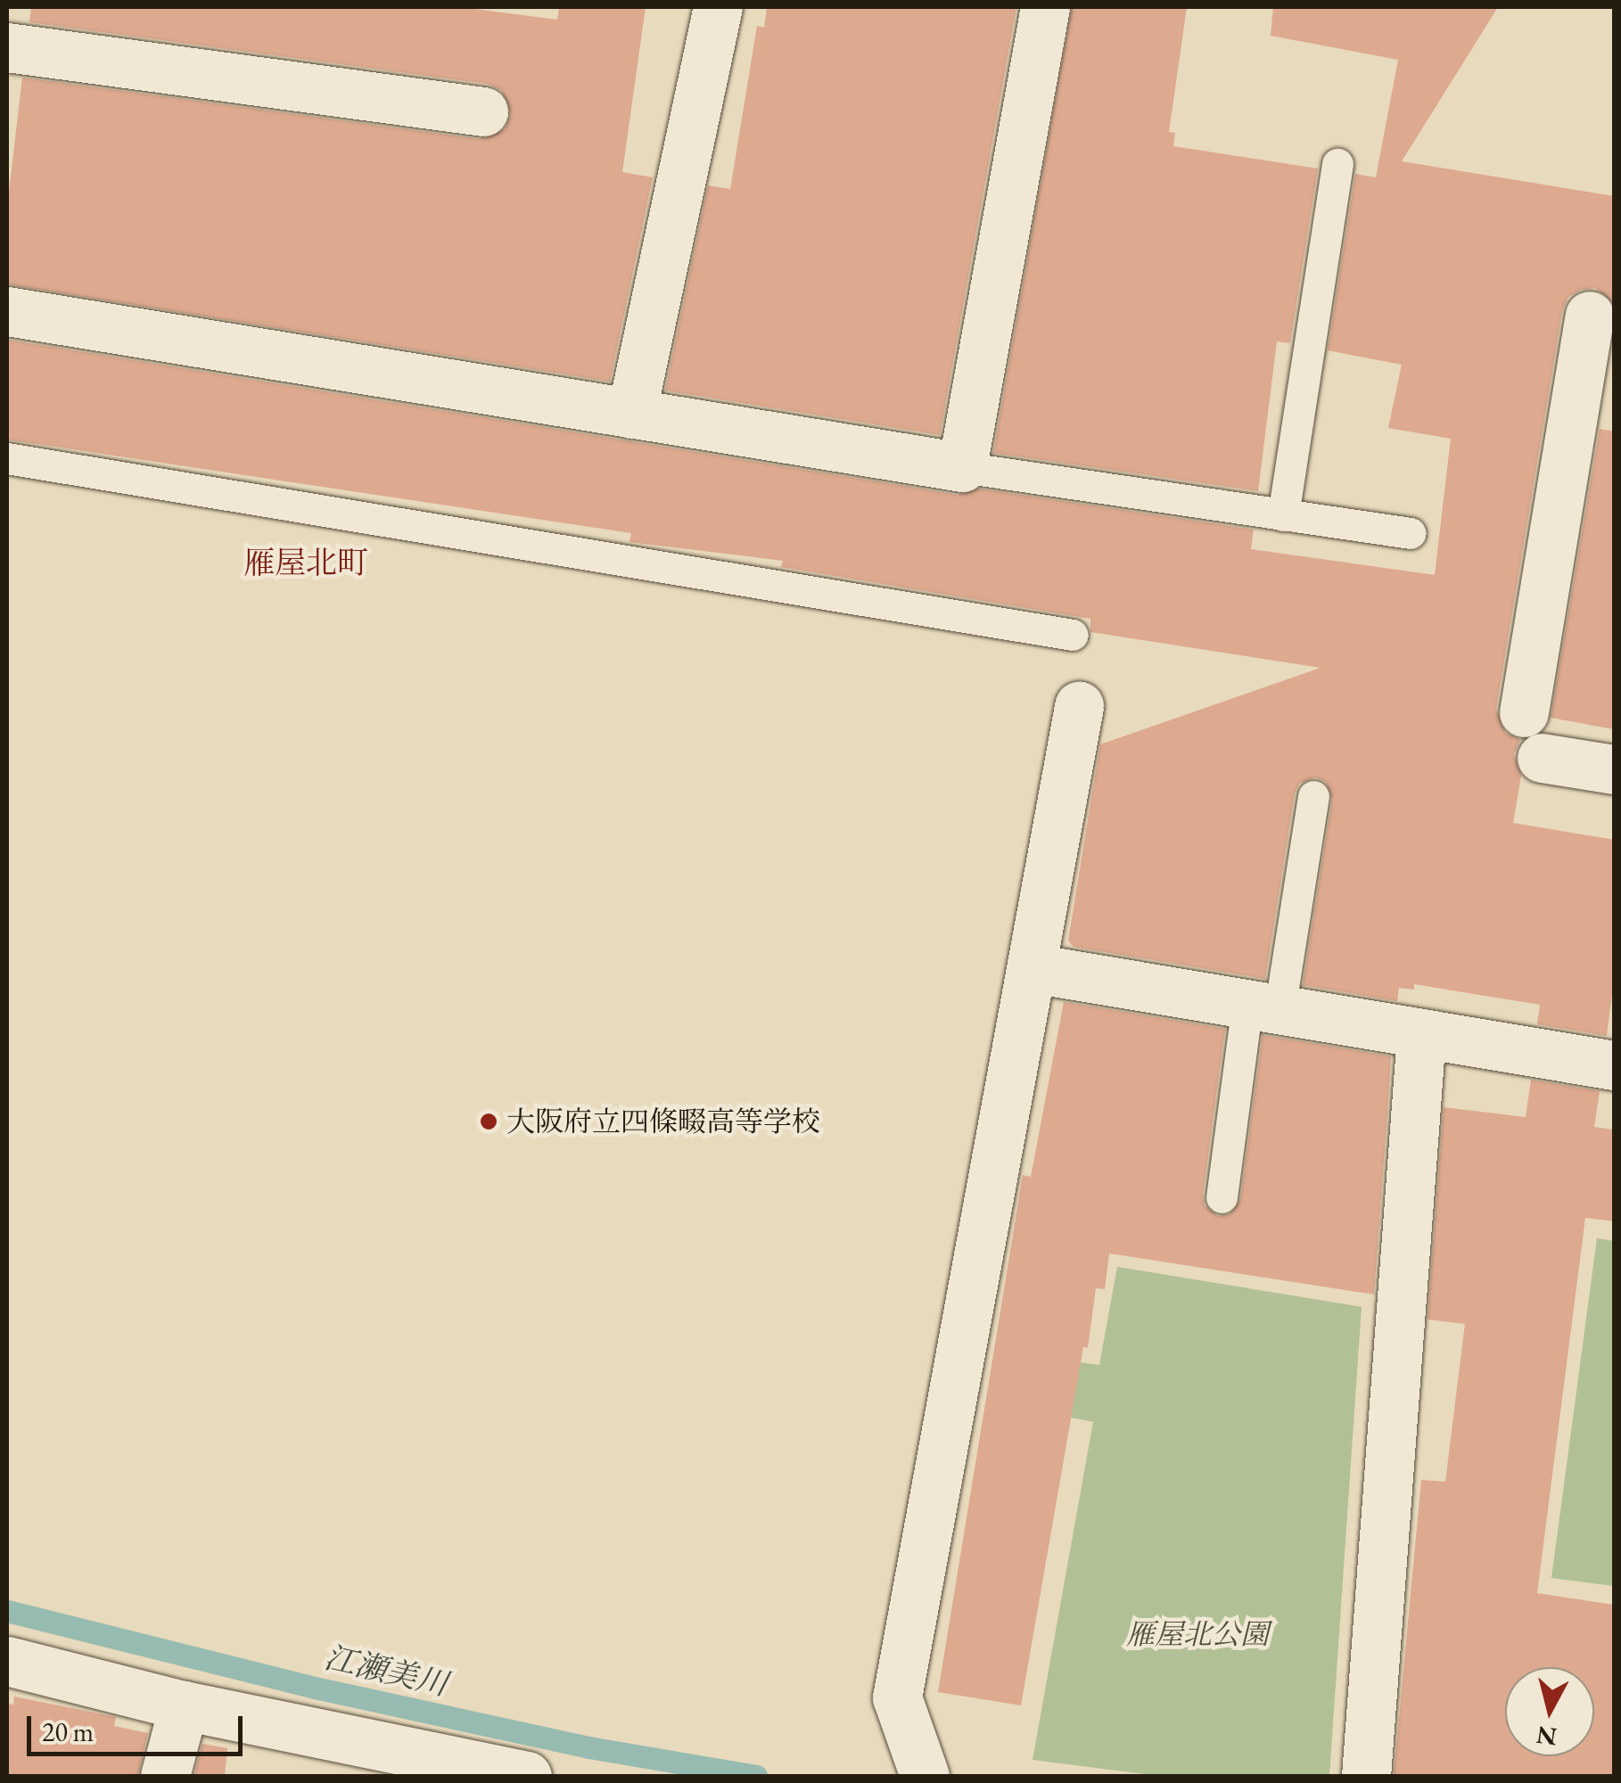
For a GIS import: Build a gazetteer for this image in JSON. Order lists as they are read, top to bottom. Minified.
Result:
{"districts":["雁屋北町"],"water":["江瀬美川"],"parks":["雁屋北公園"],"places":["大阪府立四條畷高等学校"],"scale_bar":"20 m","north":"bottom"}
